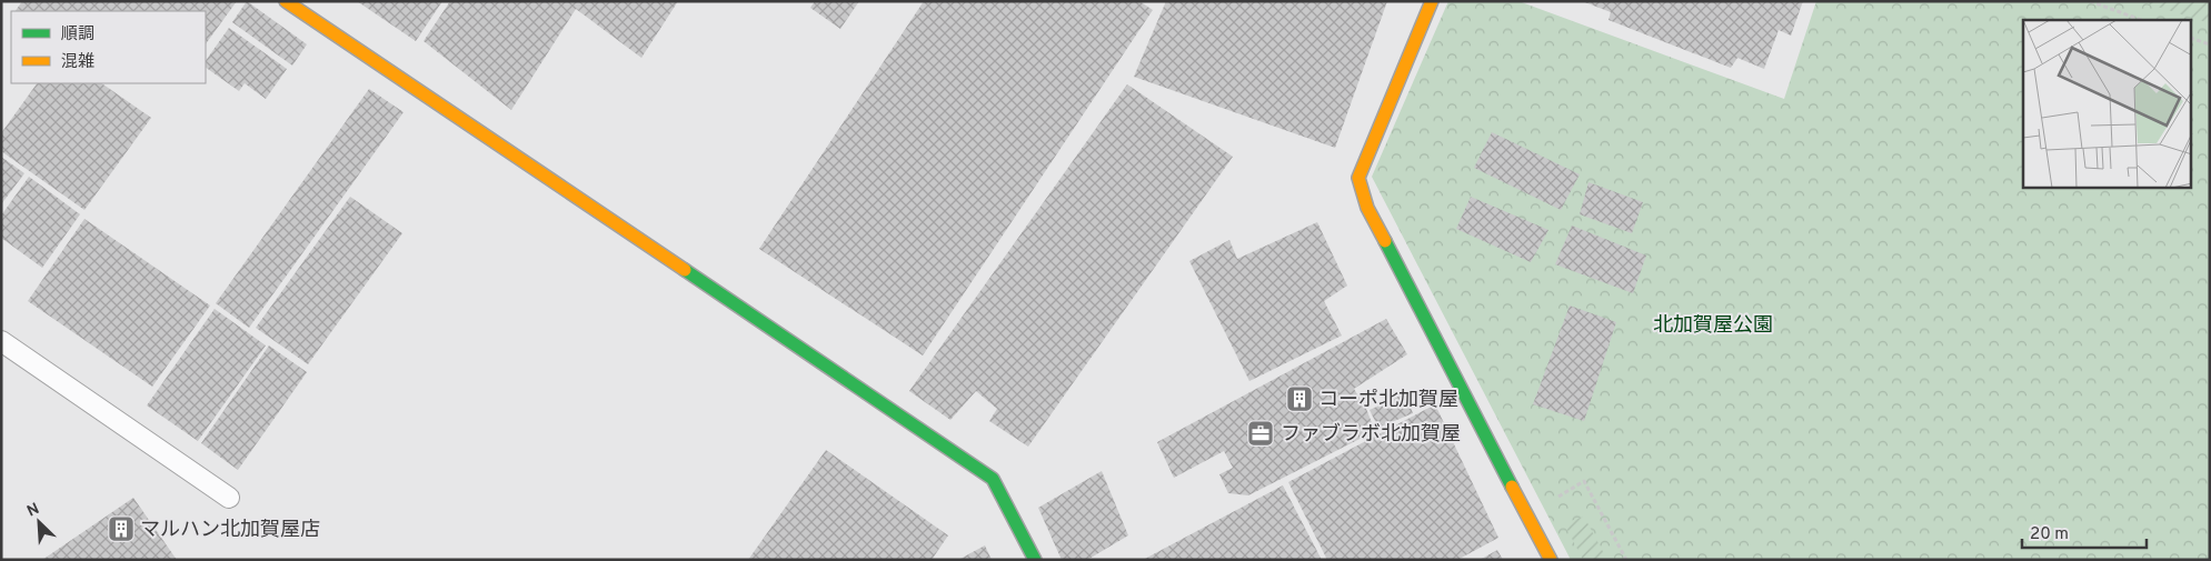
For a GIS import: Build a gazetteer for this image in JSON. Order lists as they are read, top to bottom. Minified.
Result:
{"parks":["北加賀屋公園"],"places":{"building":["コーポ北加賀屋","マルハン北加賀屋店"],"office":["ファブラボ北加賀屋"]},"legend":["順調","混雑"],"scale_bar":"20 m","north":"top left"}
